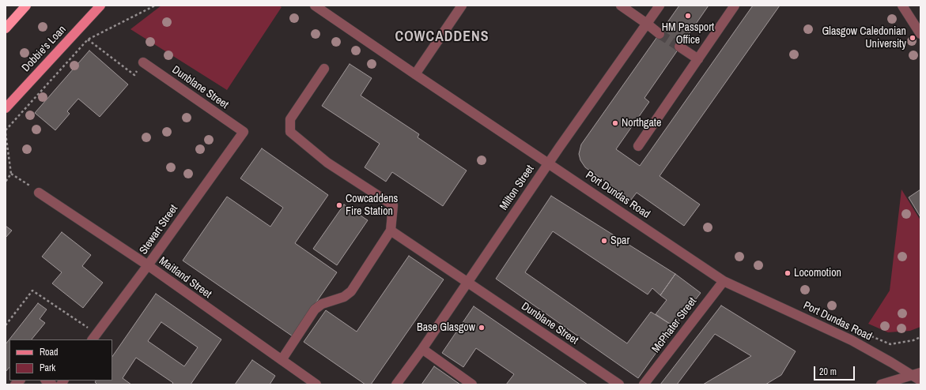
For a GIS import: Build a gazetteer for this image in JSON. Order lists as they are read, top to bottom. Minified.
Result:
{"streets":{"main road":["Dobbie's Loan"],"street":["Dunblane Street","Milton Street","Port Dundas Road","Stewart Street","Maitland Street","McPhater Street"]},"crossings":[["Dunblane Street","Milton Street"],["Dunblane Street","Stewart Street"],["Milton Street","Port Dundas Road"],["Port Dundas Road","McPhater Street"],["Stewart Street","Maitland Street"]],"districts":["COWCADDENS"],"places":["HM Passport Office","Glasgow Caledonian University","Northgate","Cowcaddens Fire Station","Spar","Locomotion","Base Glasgow"],"legend":["Road","Park"],"scale_bar":"20 m"}
